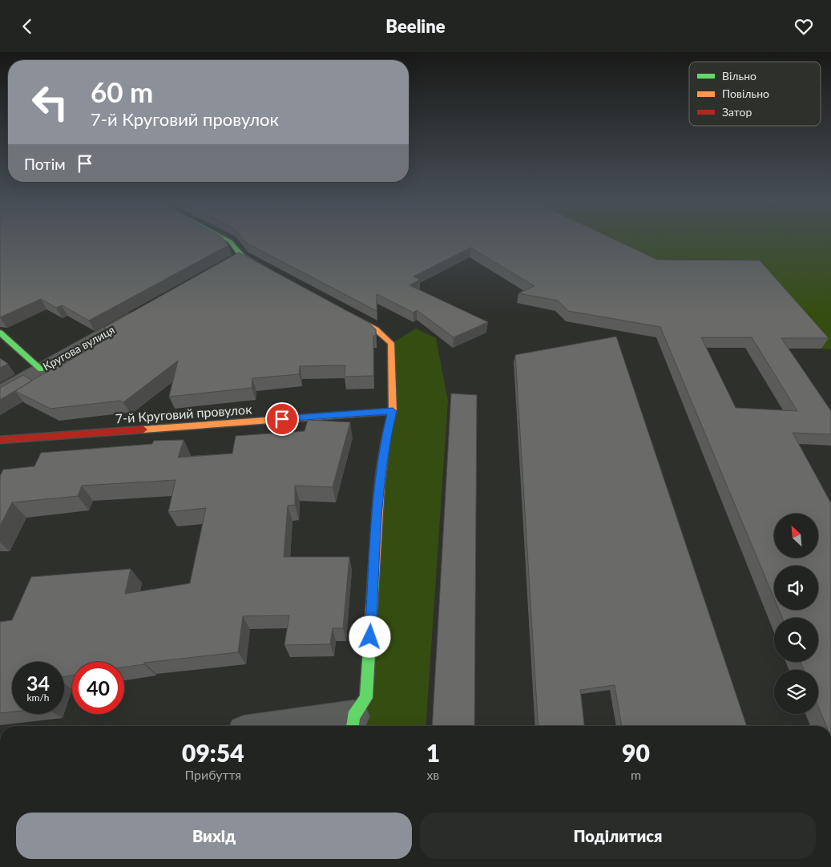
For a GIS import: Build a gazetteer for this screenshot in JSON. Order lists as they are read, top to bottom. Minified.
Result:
{"streets":{"street":["Кругова вулиця","7-й Круговий провулок"]},"legend":["Вільно","Повільно","Затор"],"north":"top left","page":{"header":"Beeline","turn":["60 m","7-й Круговий провулок"],"then":"Потім","speed":"34 km/h","limit":"40","eta":["09:54","Прибуття","1","хв","90","m"],"buttons":["Вихід","Поділитися"]}}
